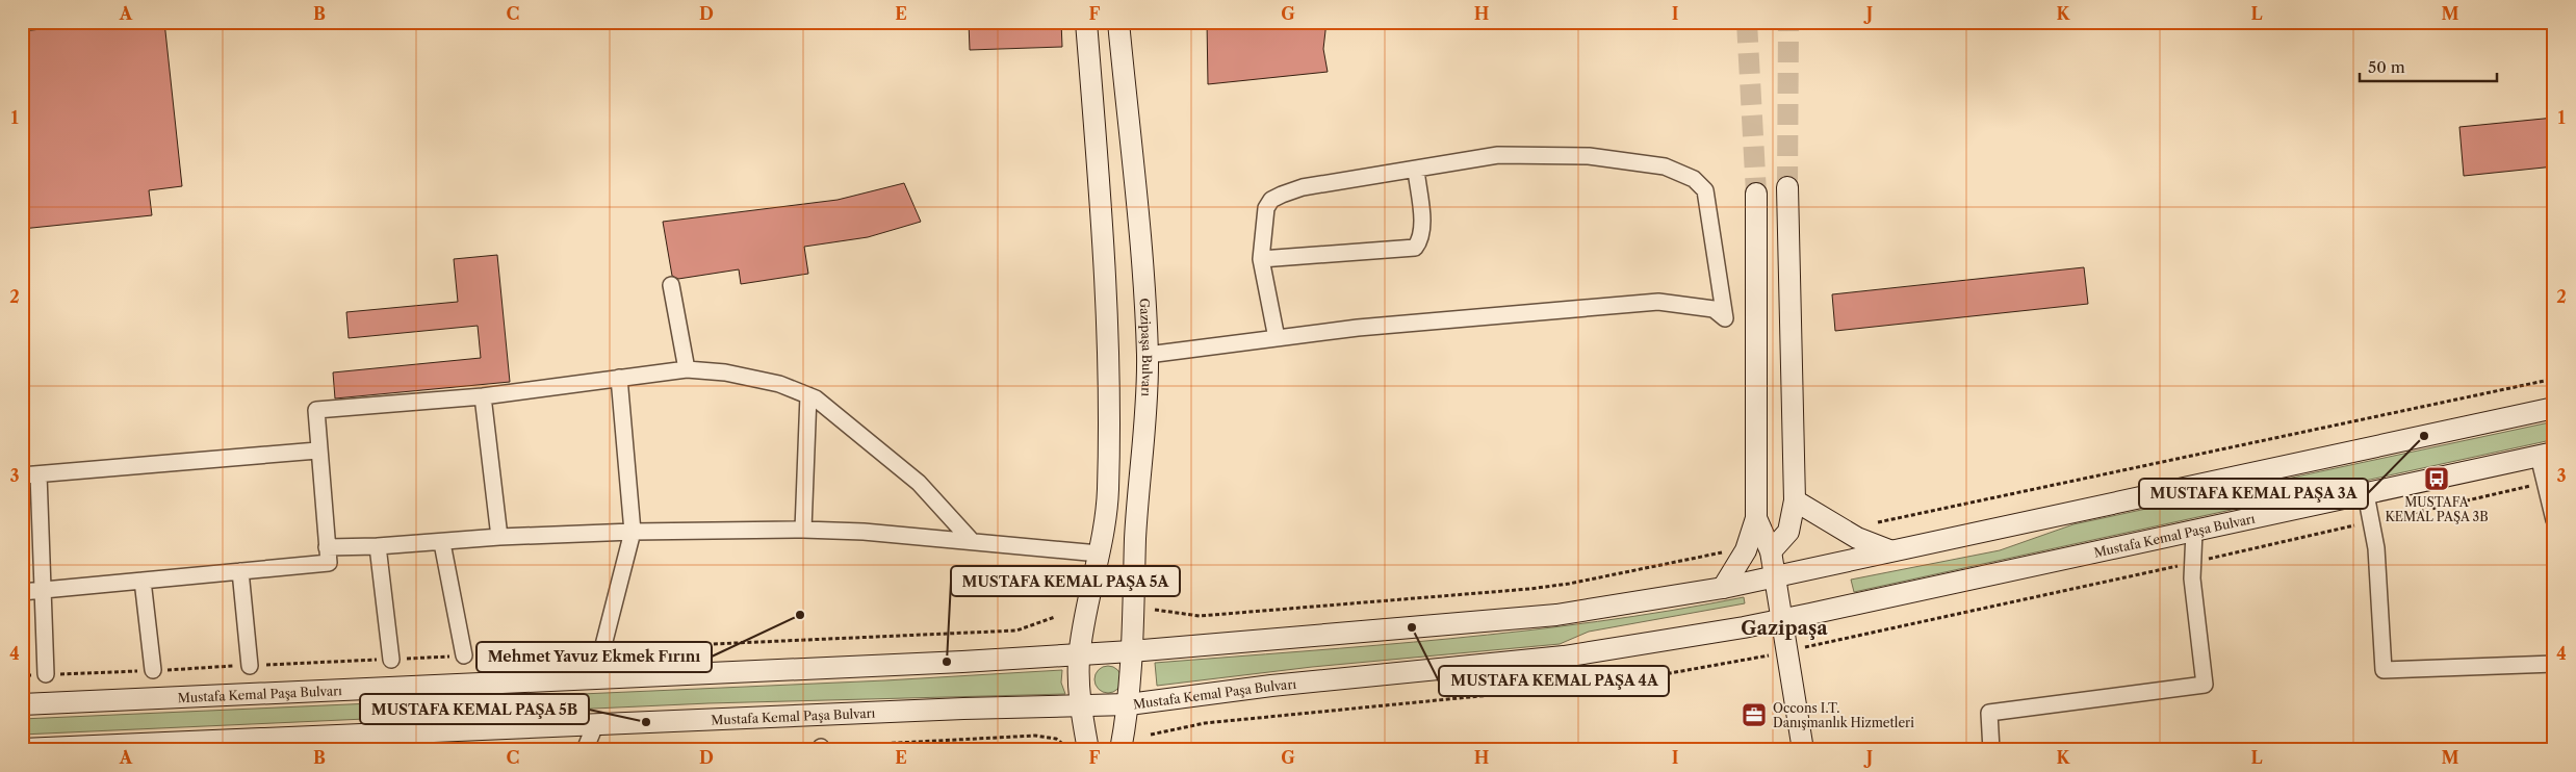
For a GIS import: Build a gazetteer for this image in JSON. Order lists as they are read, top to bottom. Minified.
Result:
{"streets":{"main road":["Gazipaşa Bulvarı","Mustafa Kemal Paşa Bulvarı"]},"crossings":[["Gazipaşa Bulvarı","Mustafa Kemal Paşa Bulvarı"]],"districts":["Gazipaşa"],"places":{"other":["MUSTAFA KEMAL PAŞA 3A","Mehmet Yavuz Ekmek Fırını","MUSTAFA KEMAL PAŞA 4A","MUSTAFA KEMAL PAŞA 5A","MUSTAFA KEMAL PAŞA 5B"],"bus stop":["MUSTAFA KEMAL PAŞA 3B"],"office":["Occons I.T. Danışmanlık Hizmetleri"]},"scale_bar":"50 m","grid":{"columns":["A","B","C","D","E","F","G","H","I","J","K","L","M"],"rows":["1","2","3","4"]}}
